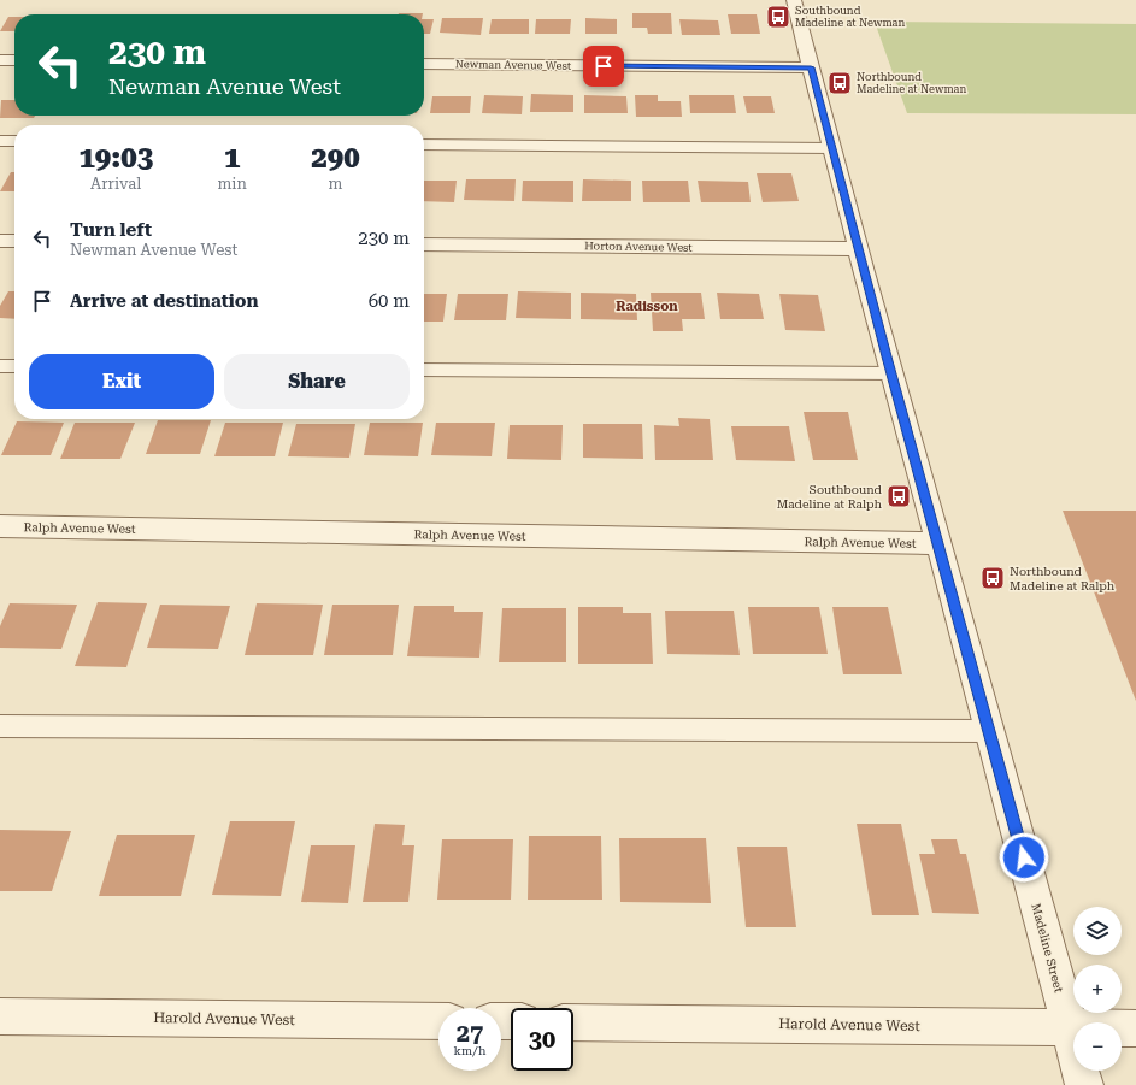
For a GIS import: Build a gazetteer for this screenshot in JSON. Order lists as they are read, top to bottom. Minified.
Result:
{"streets":{"street":["Newman Avenue West","Horton Avenue West","Ralph Avenue West","Madeline Street","Harold Avenue West"]},"crossings":[["Newman Avenue West","Madeline Street"],["Horton Avenue West","Madeline Street"],["Ralph Avenue West","Madeline Street"],["Madeline Street","Harold Avenue West"]],"districts":["Radisson"],"places":{"bus stop":["Southbound Madeline at Newman","Northbound Madeline at Newman","Southbound Madeline at Ralph","Northbound Madeline at Ralph"]},"page":{"turn":["230 m","Newman Avenue West"],"eta":["19:03","Arrival","1","min","290","m"],"list":[{"name":"Turn left","note":"Newman Avenue West","value":"230 m"},{"name":"Arrive at destination","value":"60 m"}],"buttons":["Exit","Share"],"map_buttons":["+","−"],"speed":"27 km/h","limit":"30"}}
